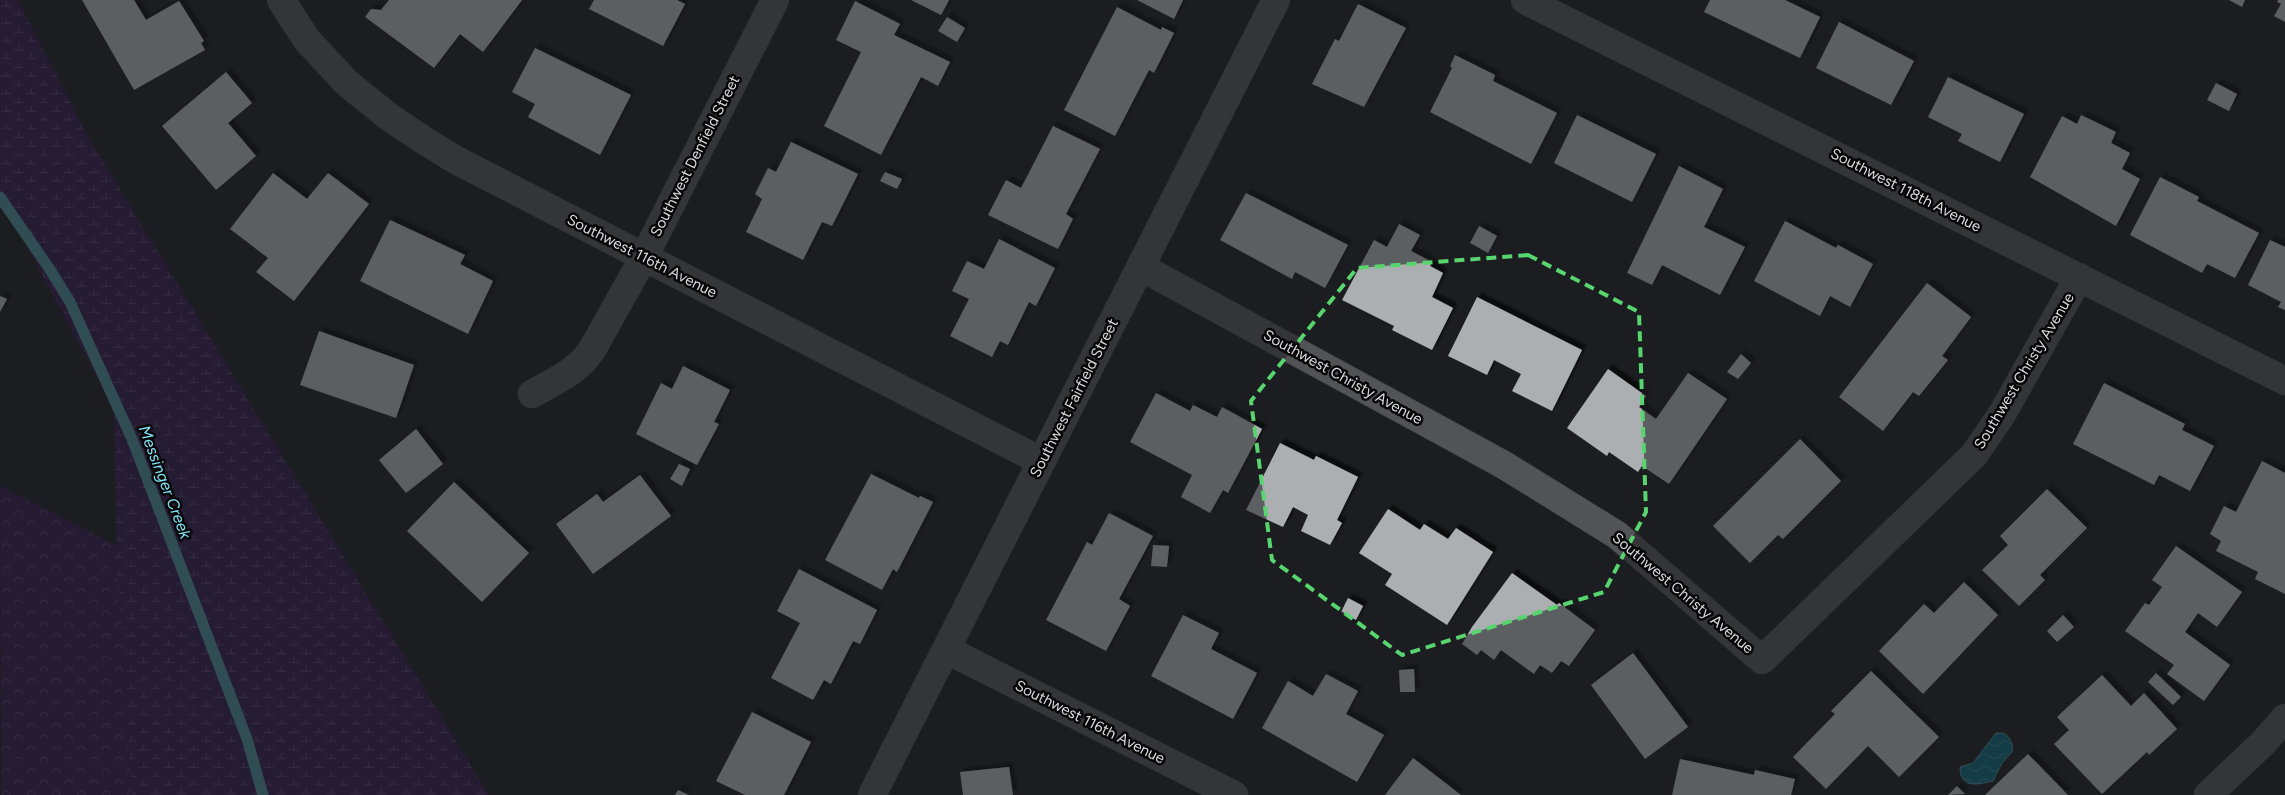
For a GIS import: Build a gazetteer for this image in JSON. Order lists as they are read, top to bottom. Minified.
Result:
{"streets":{"street":["Southwest Denfield Street","Southwest 118th Avenue","Southwest 116th Avenue","Southwest Christy Avenue","Southwest Fairfield Street"]},"crossings":[["Southwest Denfield Street","Southwest 116th Avenue"],["Southwest 118th Avenue","Southwest Christy Avenue"],["Southwest 116th Avenue","Southwest Fairfield Street"],["Southwest Christy Avenue","Southwest Fairfield Street"]],"water":["Messinger Creek"]}
